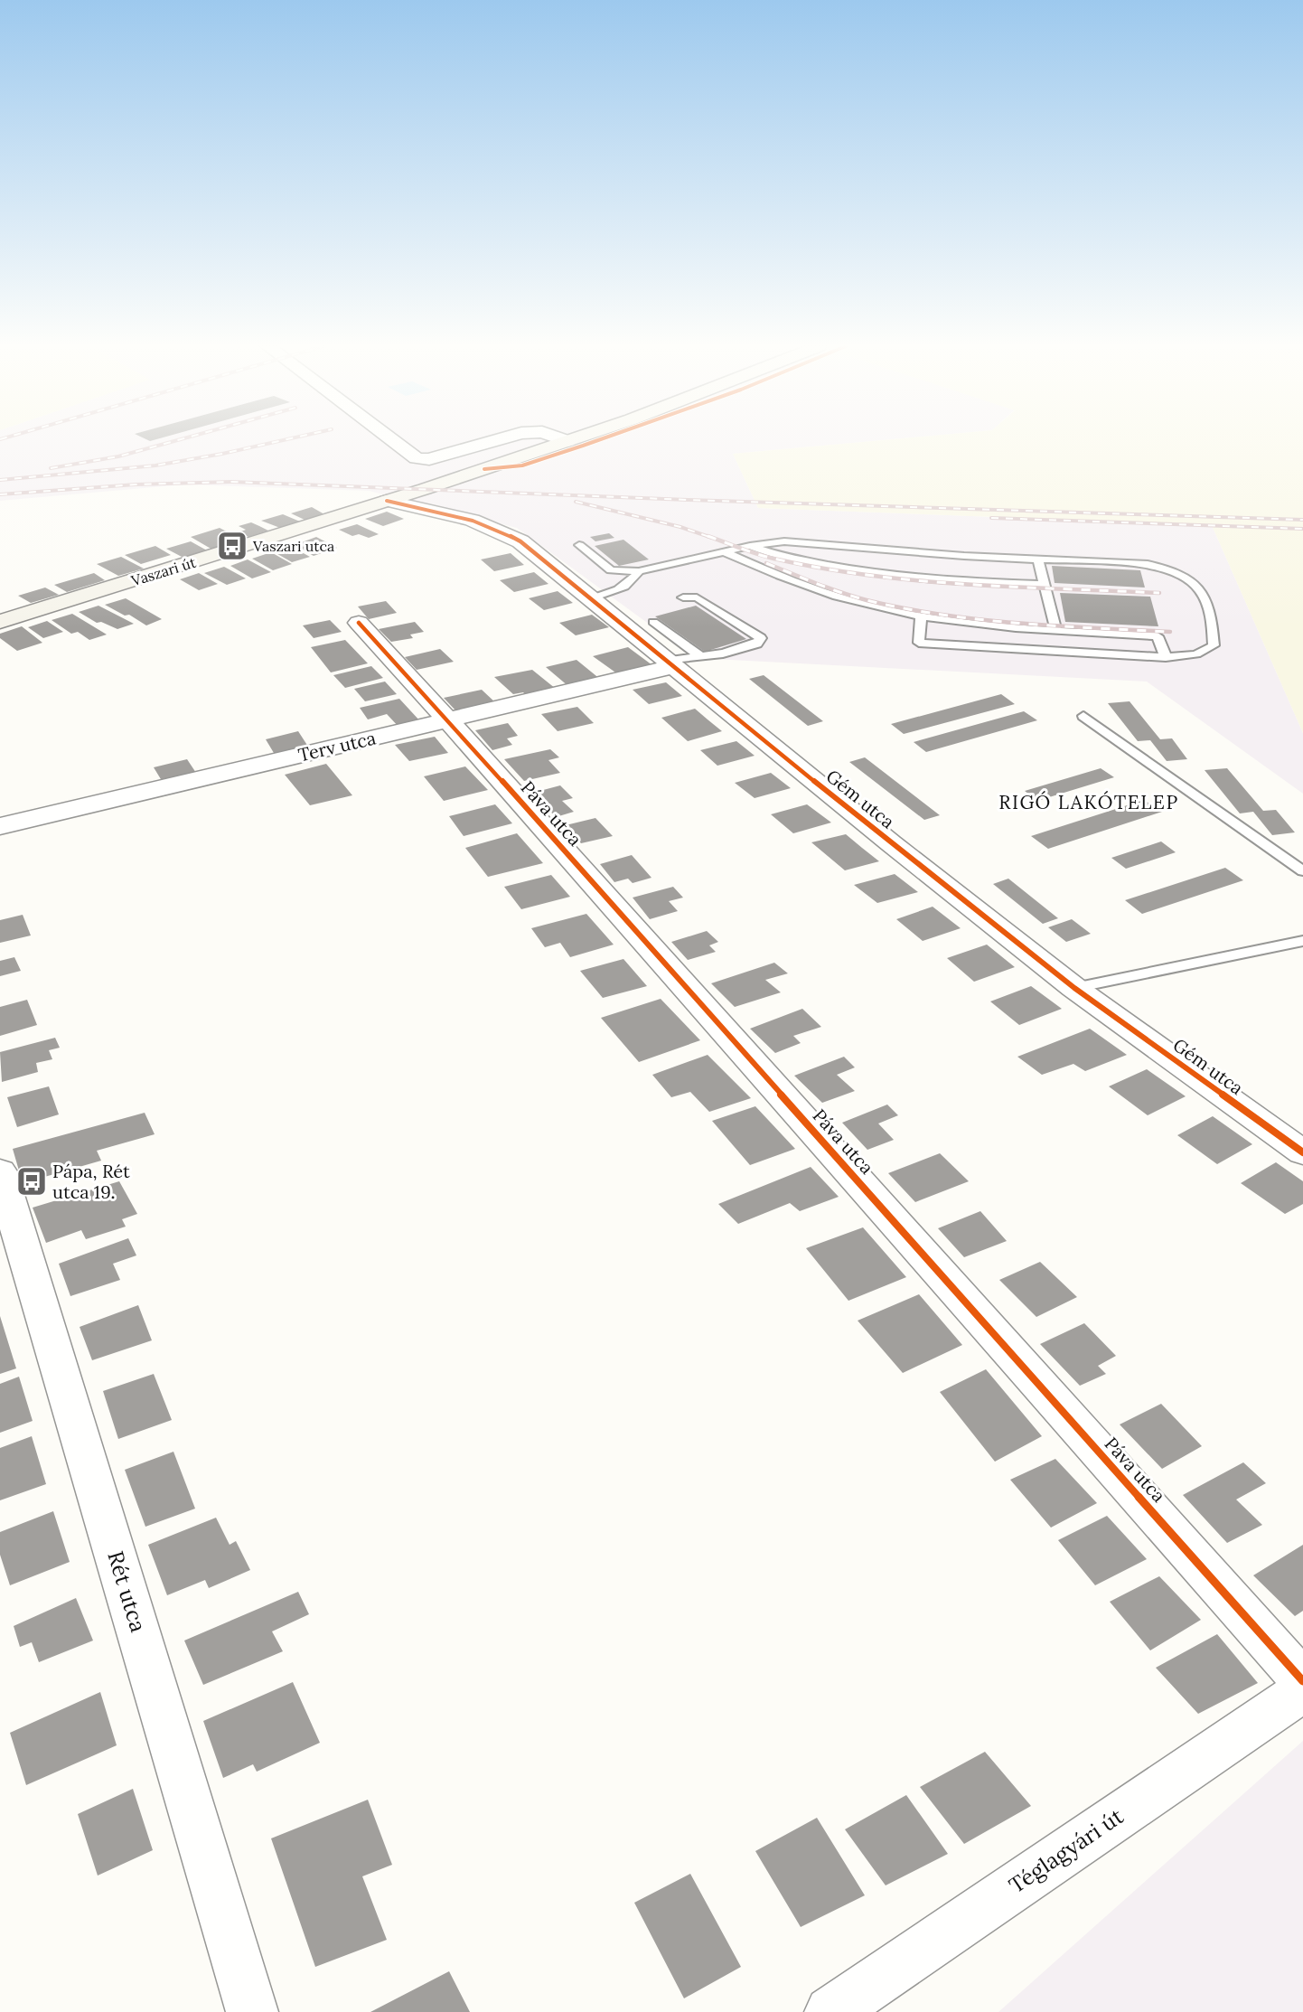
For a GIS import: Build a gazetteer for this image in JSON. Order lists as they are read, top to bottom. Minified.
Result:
{"streets":{"main road":["Vaszari út"],"street":["Terv utca","Gém utca","Páva utca","Rét utca","Téglagyári út"]},"crossings":[["Vaszari út","Gém utca"],["Terv utca","Gém utca"],["Terv utca","Páva utca"]],"districts":["RIGÓ LAKÓTELEP"],"places":{"bus stop":["Vaszari utca","Pápa, Rét utca 19."]}}
